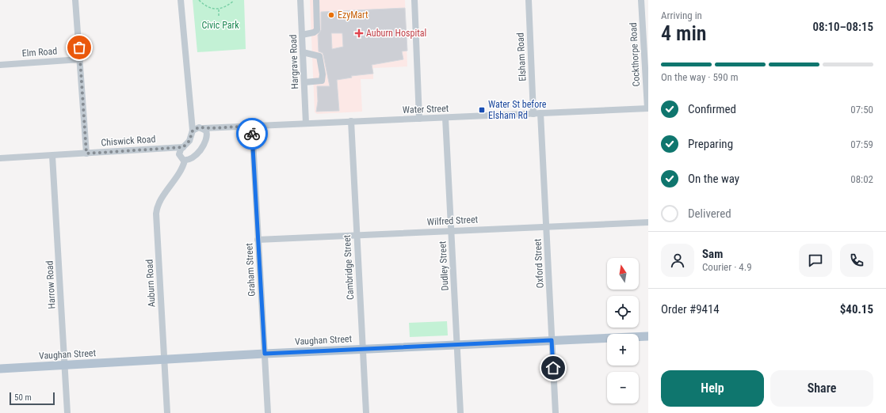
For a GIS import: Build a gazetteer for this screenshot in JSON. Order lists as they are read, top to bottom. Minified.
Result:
{"streets":{"main road":["Vaughan Street"],"street":["Elm Road","Cockthorpe Road","Elsham Road","Hargrave Road","Water Street","Chiswick Road","Wilfred Street","Oxford Street","Dudley Street","Cambridge Street","Graham Street","Auburn Road","Harrow Road"]},"crossings":[["Cockthorpe Road","Water Street"],["Elsham Road","Water Street"],["Hargrave Road","Water Street"],["Water Street","Oxford Street"],["Water Street","Dudley Street"],["Water Street","Cambridge Street"],["Water Street","Graham Street"],["Chiswick Road","Harrow Road"],["Wilfred Street","Oxford Street"],["Wilfred Street","Dudley Street"],["Wilfred Street","Cambridge Street"],["Wilfred Street","Graham Street"],["Oxford Street","Vaughan Street"],["Dudley Street","Vaughan Street"],["Cambridge Street","Vaughan Street"],["Graham Street","Vaughan Street"],["Auburn Road","Vaughan Street"],["Harrow Road","Vaughan Street"]],"parks":["Civic Park"],"places":{"other":["EzyMart"],"health":["Auburn Hospital"],"transit":["Water St before Elsham Rd"]},"scale_bar":"50 m","north":"top","page":{"heading":["4 min","Arriving in","08:10–08:15"],"panel":["Sam","Courier · 4.9","Order #9414","$40.15"],"bar":"On the way · 590 m","list":[["Confirmed","07:50"],["Preparing","07:59"],["On the way","08:02"],"Delivered"],"map_buttons":["+","−"],"buttons":["Help","Share"],"scale":"50 m"}}
